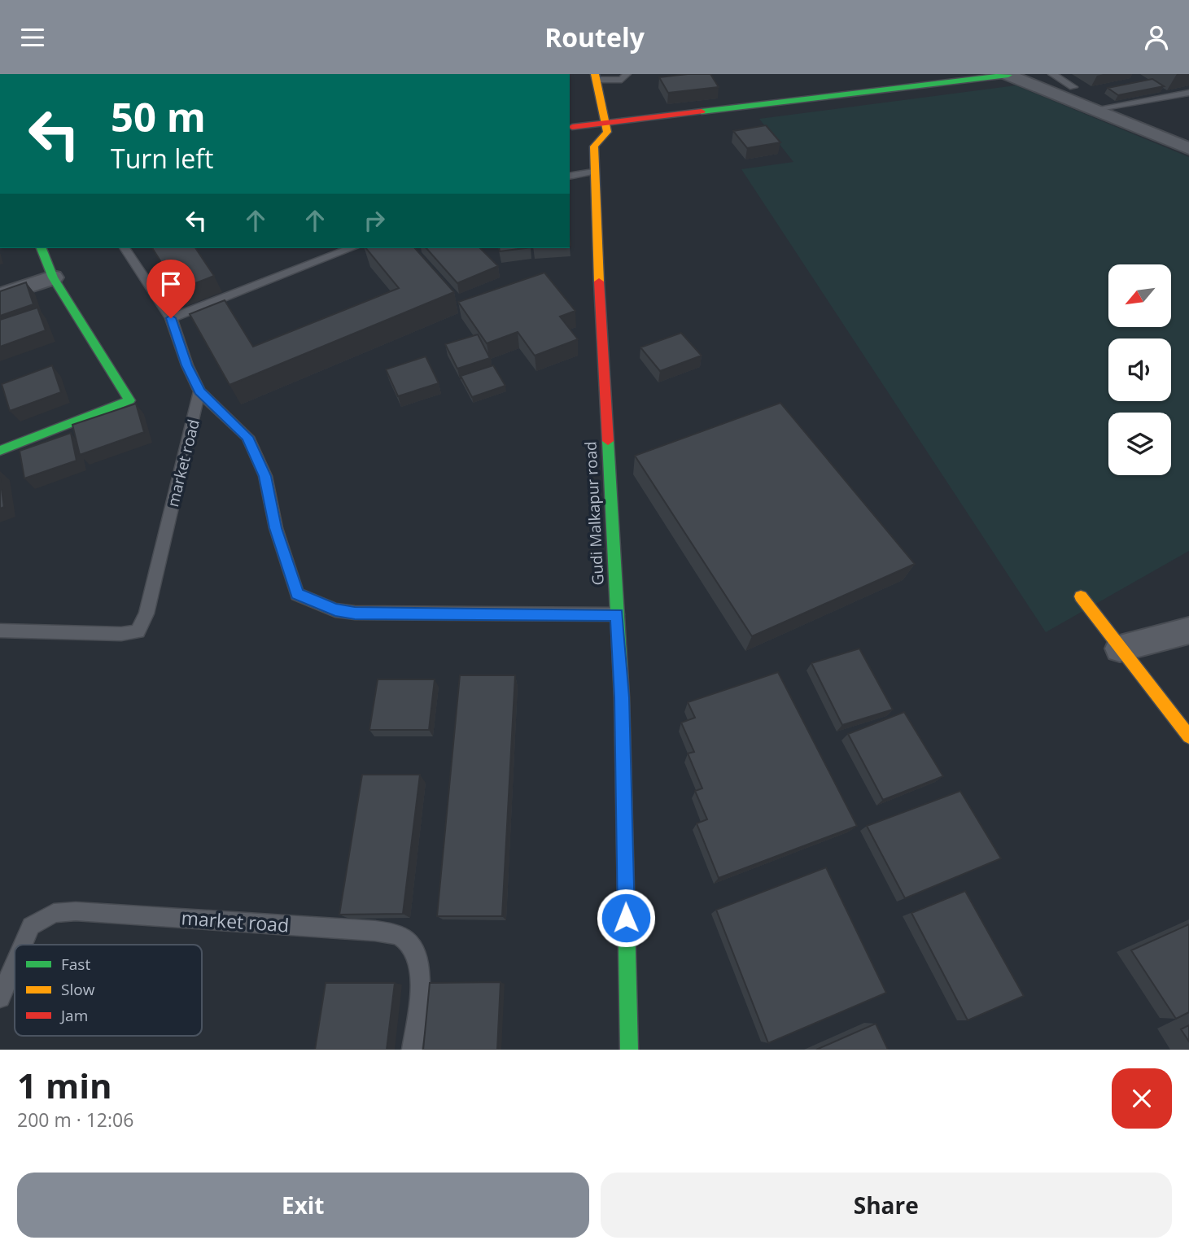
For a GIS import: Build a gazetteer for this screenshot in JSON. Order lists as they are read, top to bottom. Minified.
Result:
{"streets":{"street":["Gudi Malkapur road"],"lane":["market road"]},"legend":["Fast","Slow","Jam"],"north":"bottom left","page":{"header":"Routely","turn":["50 m","Turn left"],"heading":["1 min","200 m · 12:06"],"buttons":["Exit","Share"]}}
